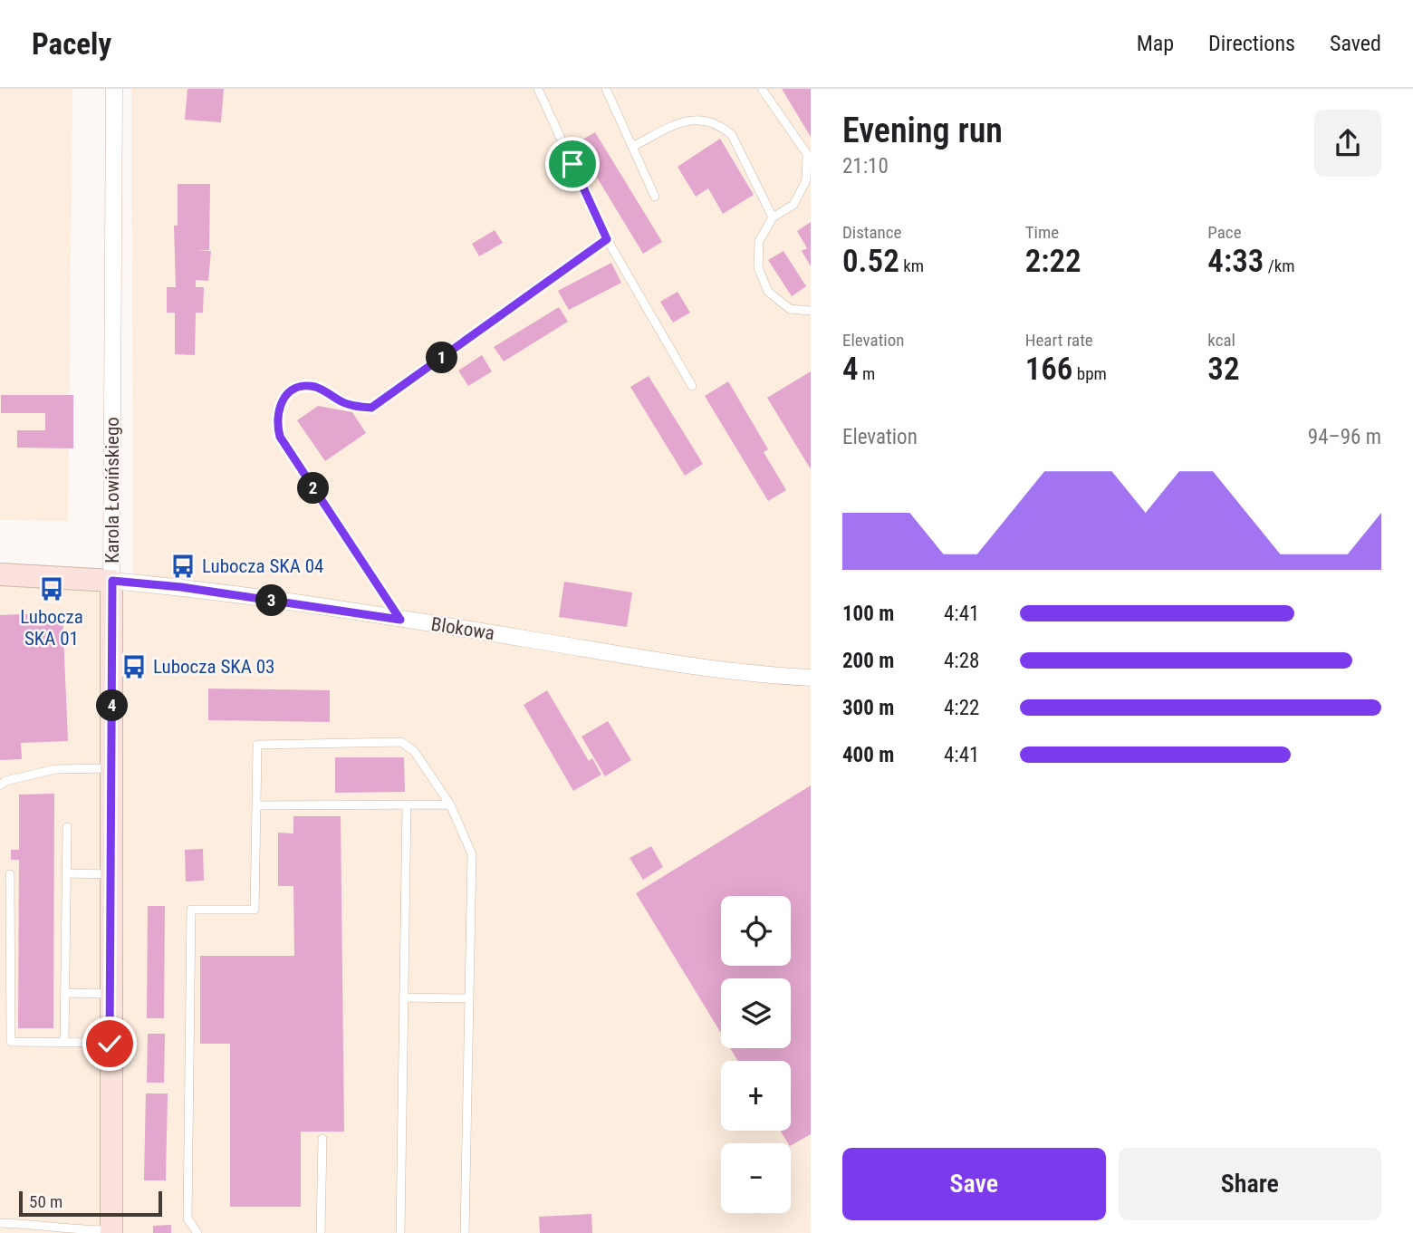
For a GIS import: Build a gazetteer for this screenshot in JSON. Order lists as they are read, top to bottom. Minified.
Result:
{"streets":{"street":["Karola Łowińskiego","Blokowa"]},"crossings":[["Karola Łowińskiego","Blokowa"]],"places":{"bus stop":["Lubocza SKA 04","Lubocza SKA 01","Lubocza SKA 03"]},"scale_bar":"50 m","page":{"header":"Pacely","nav":["Map","Directions","Saved"],"heading":["Evening run","21:10"],"stats":[["Distance","0.52 km"],["Time","2:22"],["Pace","4:33 /km"],["Elevation","4 m"],["Heart rate","166 bpm"],["kcal","32"]],"pins":["1","2","3","4"],"chart":["Elevation","94–96 m"],"list":[{"name":"100 m","note":"4:41"},{"name":"200 m","note":"4:28"},{"name":"300 m","note":"4:22"},{"name":"400 m","note":"4:41"}],"map_buttons":["+","−"],"buttons":["Save","Share"],"scale":"50 m"}}
